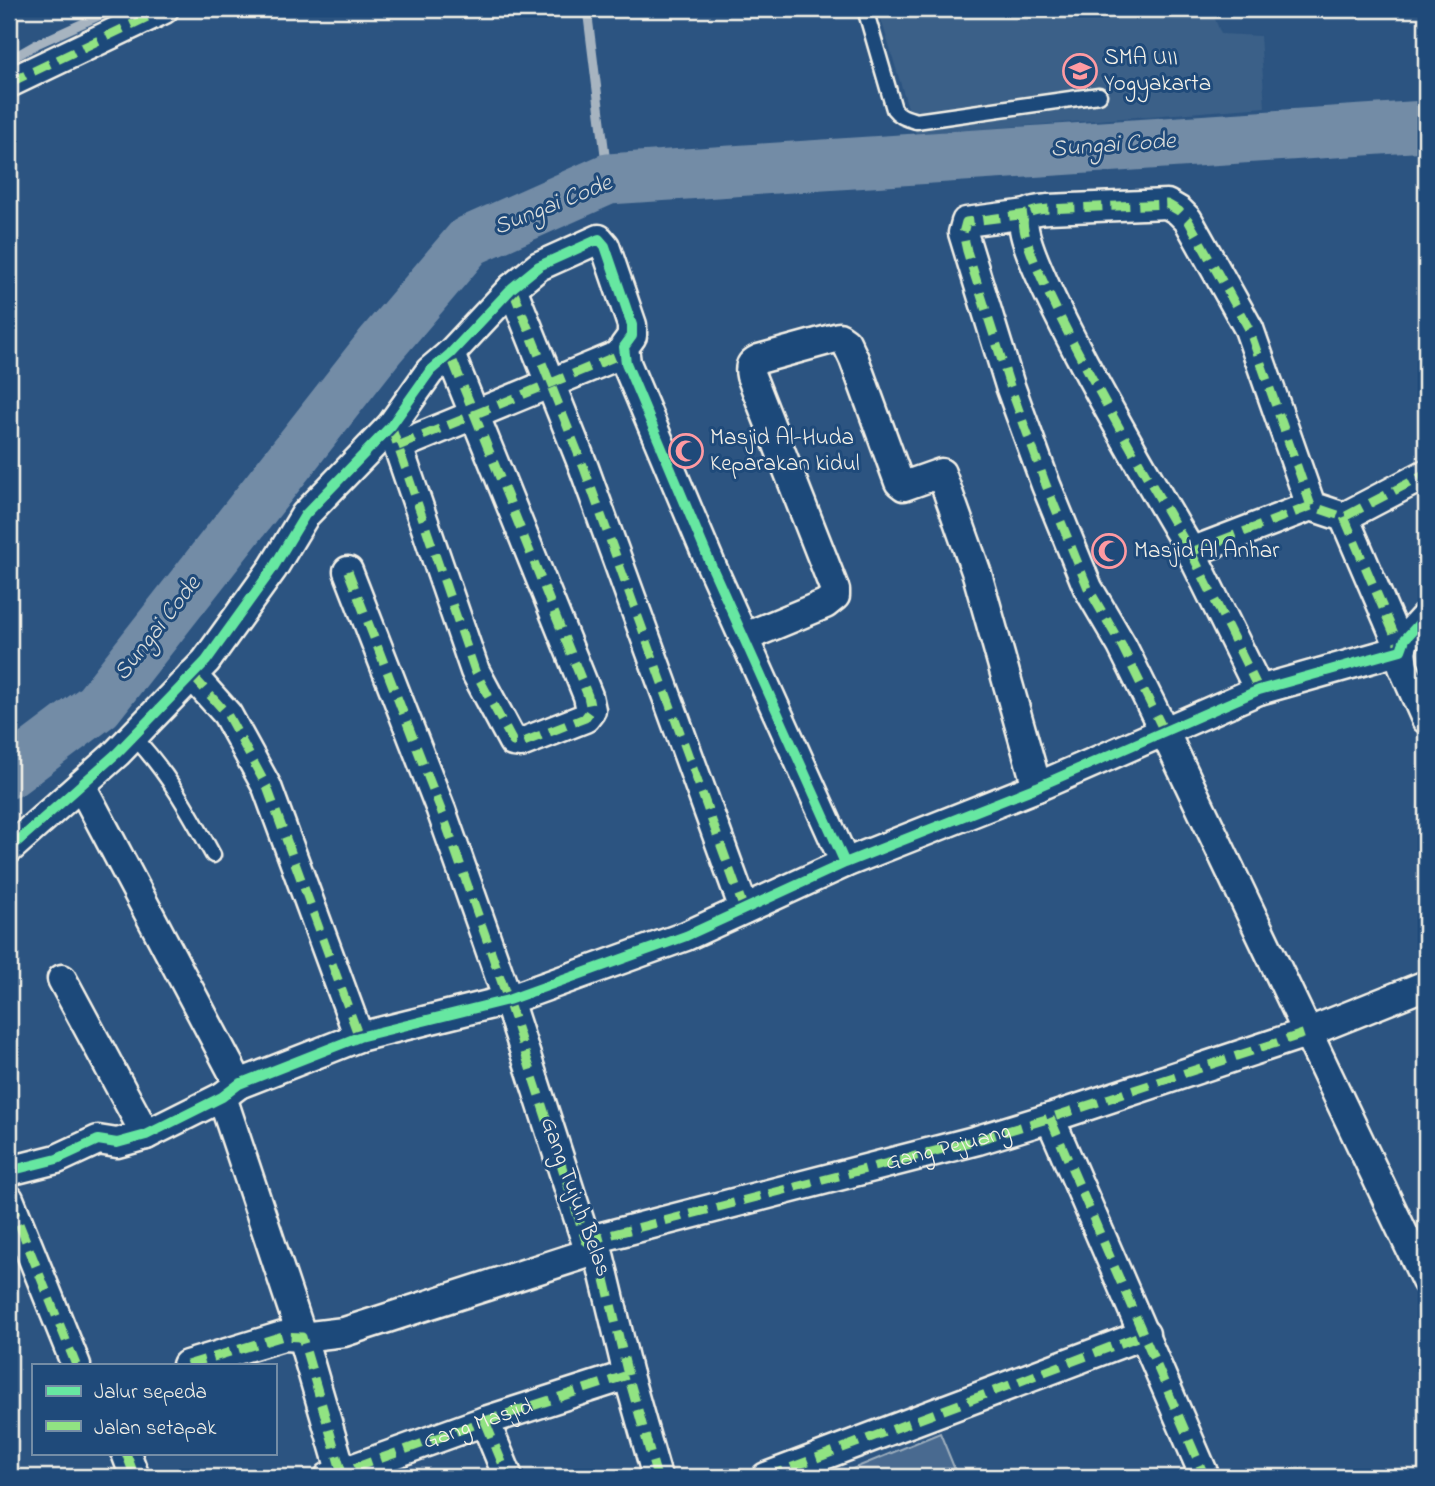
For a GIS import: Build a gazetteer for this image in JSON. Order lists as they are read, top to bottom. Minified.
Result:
{"streets":{"street":["Gang Pejuang","Gang Tujuh Belas","Gang Masjid"]},"crossings":[["Gang Pejuang","Gang Tujuh Belas"],["Gang Tujuh Belas","Gang Masjid"]],"water":["Sungai Code"],"places":{"school or university":["SMA UII Yogyakarta"],"mosque":["Masjid Al-Huda Keparakan kidul","Masjid Al Anhar"]},"legend":["Jalur sepeda","Jalan setapak"]}
